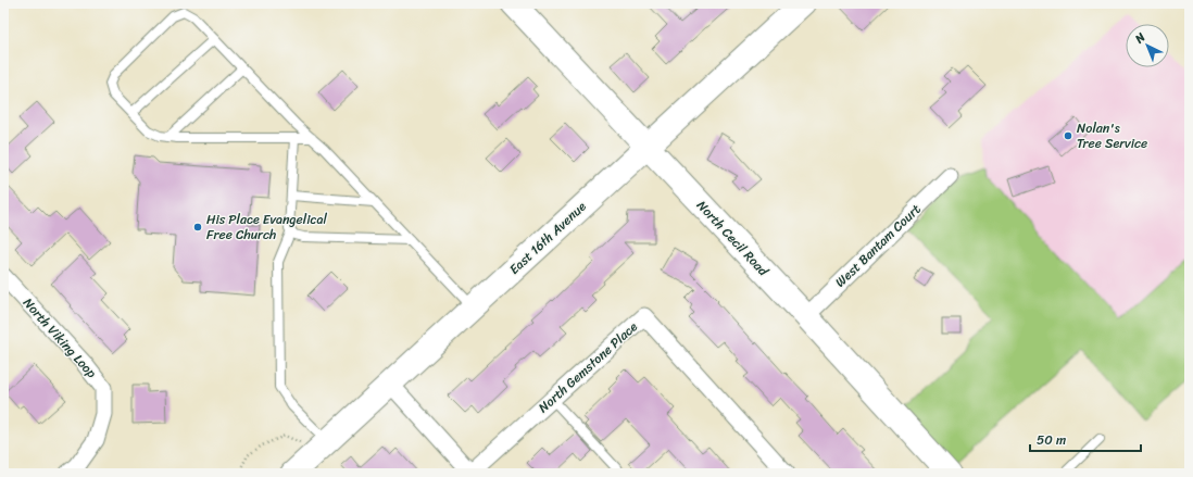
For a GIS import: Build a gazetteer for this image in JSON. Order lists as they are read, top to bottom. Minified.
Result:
{"streets":{"street":["East 16th Avenue","North Cecil Road","West Bantam Court","North Viking Loop","North Gemstone Place"]},"crossings":[["East 16th Avenue","North Cecil Road"],["North Cecil Road","West Bantam Court"]],"places":["Nolan's Tree Service","His Place Evangelical Free Church"],"scale_bar":"50 m","north":"top left"}
